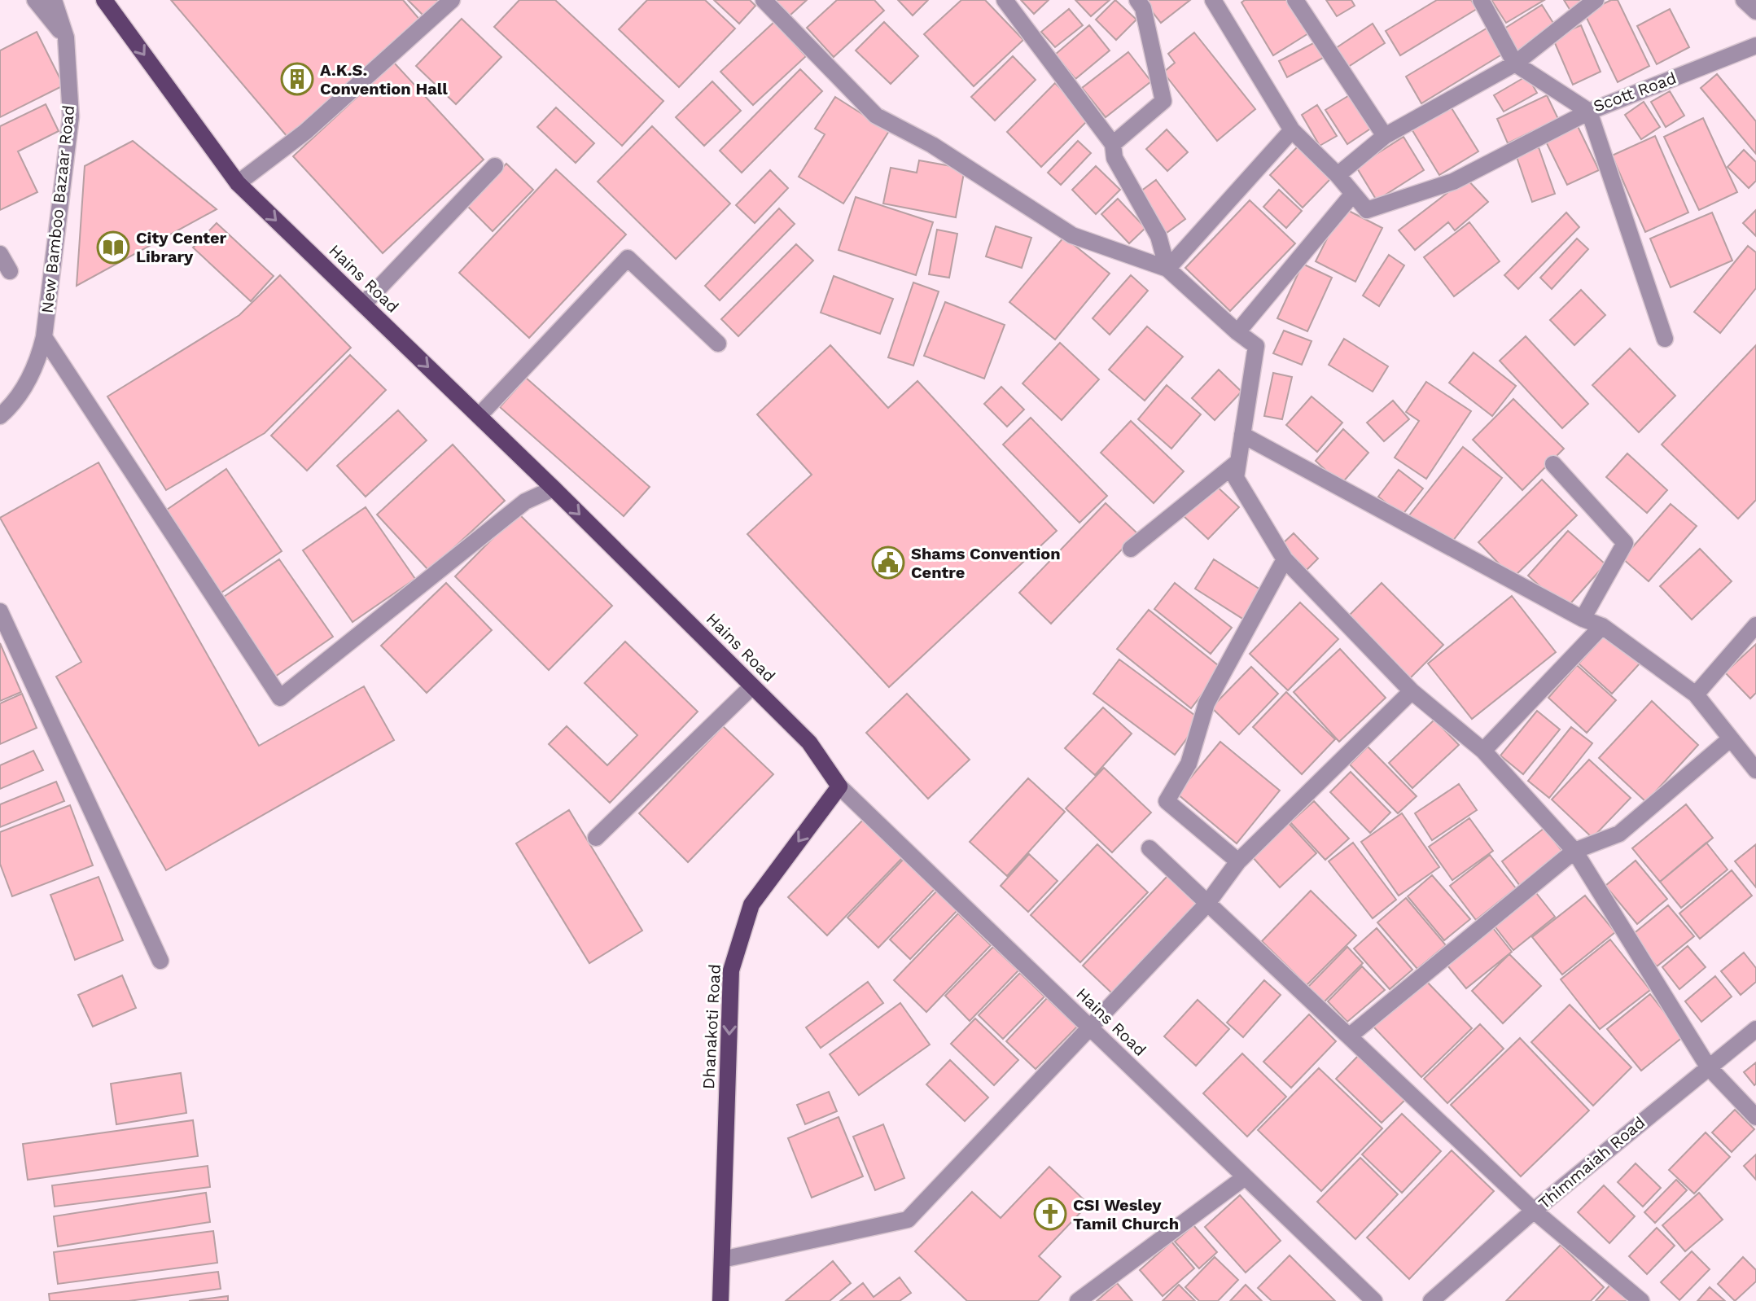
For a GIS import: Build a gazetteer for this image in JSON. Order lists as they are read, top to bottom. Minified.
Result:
{"streets":{"main road":["Hains Road","Dhanakoti Road"],"street":["Scott Road","New Bamboo Bazaar Road","Thimmaiah Road"]},"crossings":[["Hains Road","Dhanakoti Road"]],"one_way":["Hains Road","Dhanakoti Road"],"places":{"building":["A.K.S. Convention Hall"],"library":["City Center Library"],"public building":["Shams Convention Centre"],"church":["CSI Wesley Tamil Church"]}}
